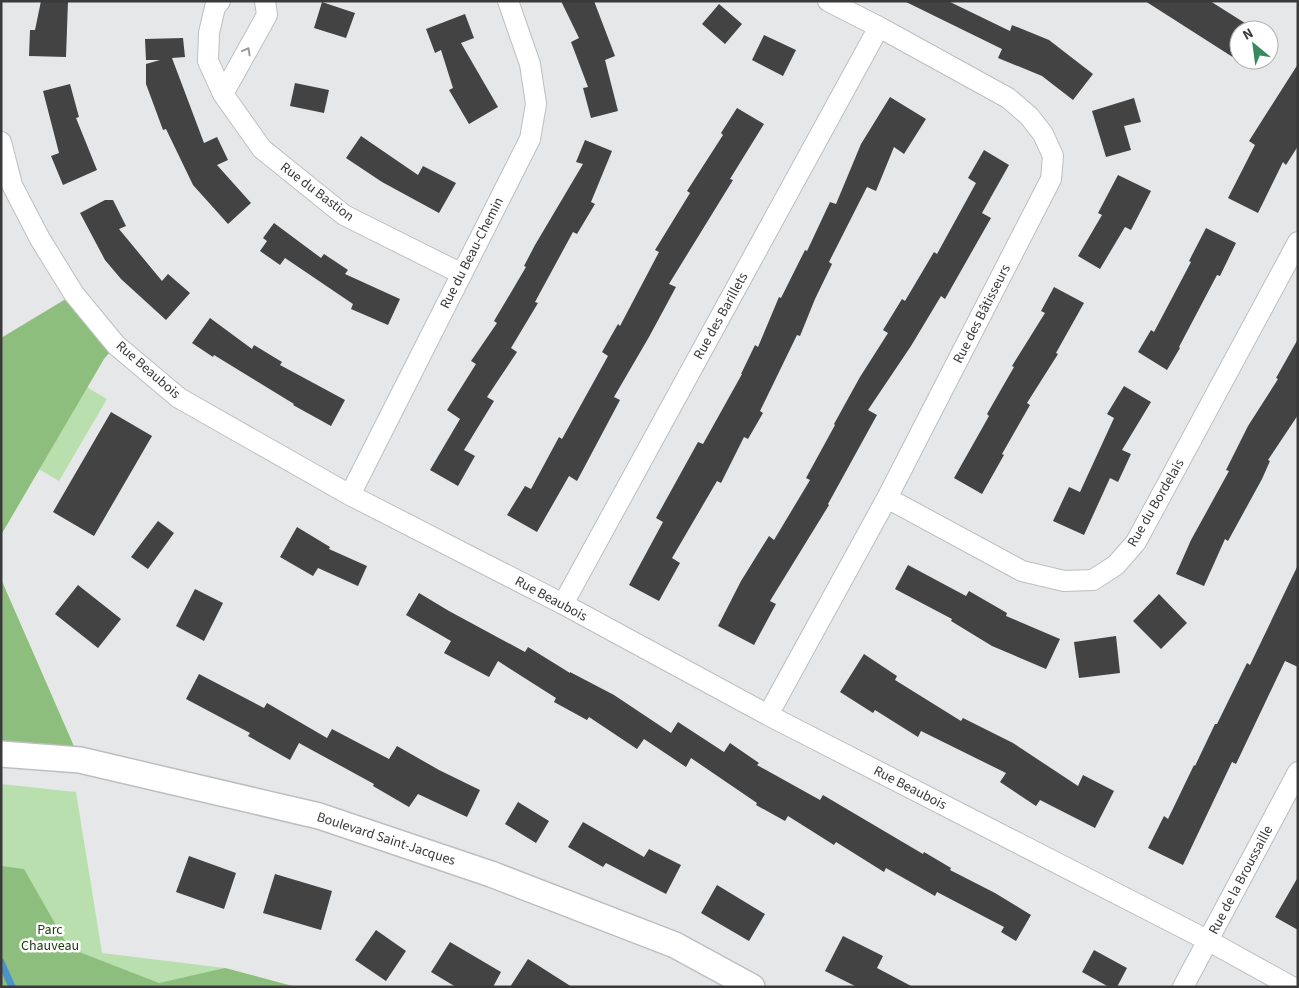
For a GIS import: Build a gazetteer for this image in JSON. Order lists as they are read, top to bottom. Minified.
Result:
{"streets":{"street":["Rue du Bastion","Rue du Beau-Chemin","Rue des Bâtisseurs","Rue des Barillets","Rue Beaubois","Rue du Bordelais","Boulevard Saint-Jacques","Rue de la Broussaille"]},"crossings":[["Rue du Bastion","Rue du Beau-Chemin"],["Rue du Beau-Chemin","Rue Beaubois"],["Rue des Bâtisseurs","Rue des Barillets"],["Rue des Bâtisseurs","Rue Beaubois"],["Rue des Bâtisseurs","Rue du Bordelais"],["Rue des Barillets","Rue Beaubois"],["Rue Beaubois","Rue de la Broussaille"]],"parks":["Parc Chauveau"],"north":"top left"}
